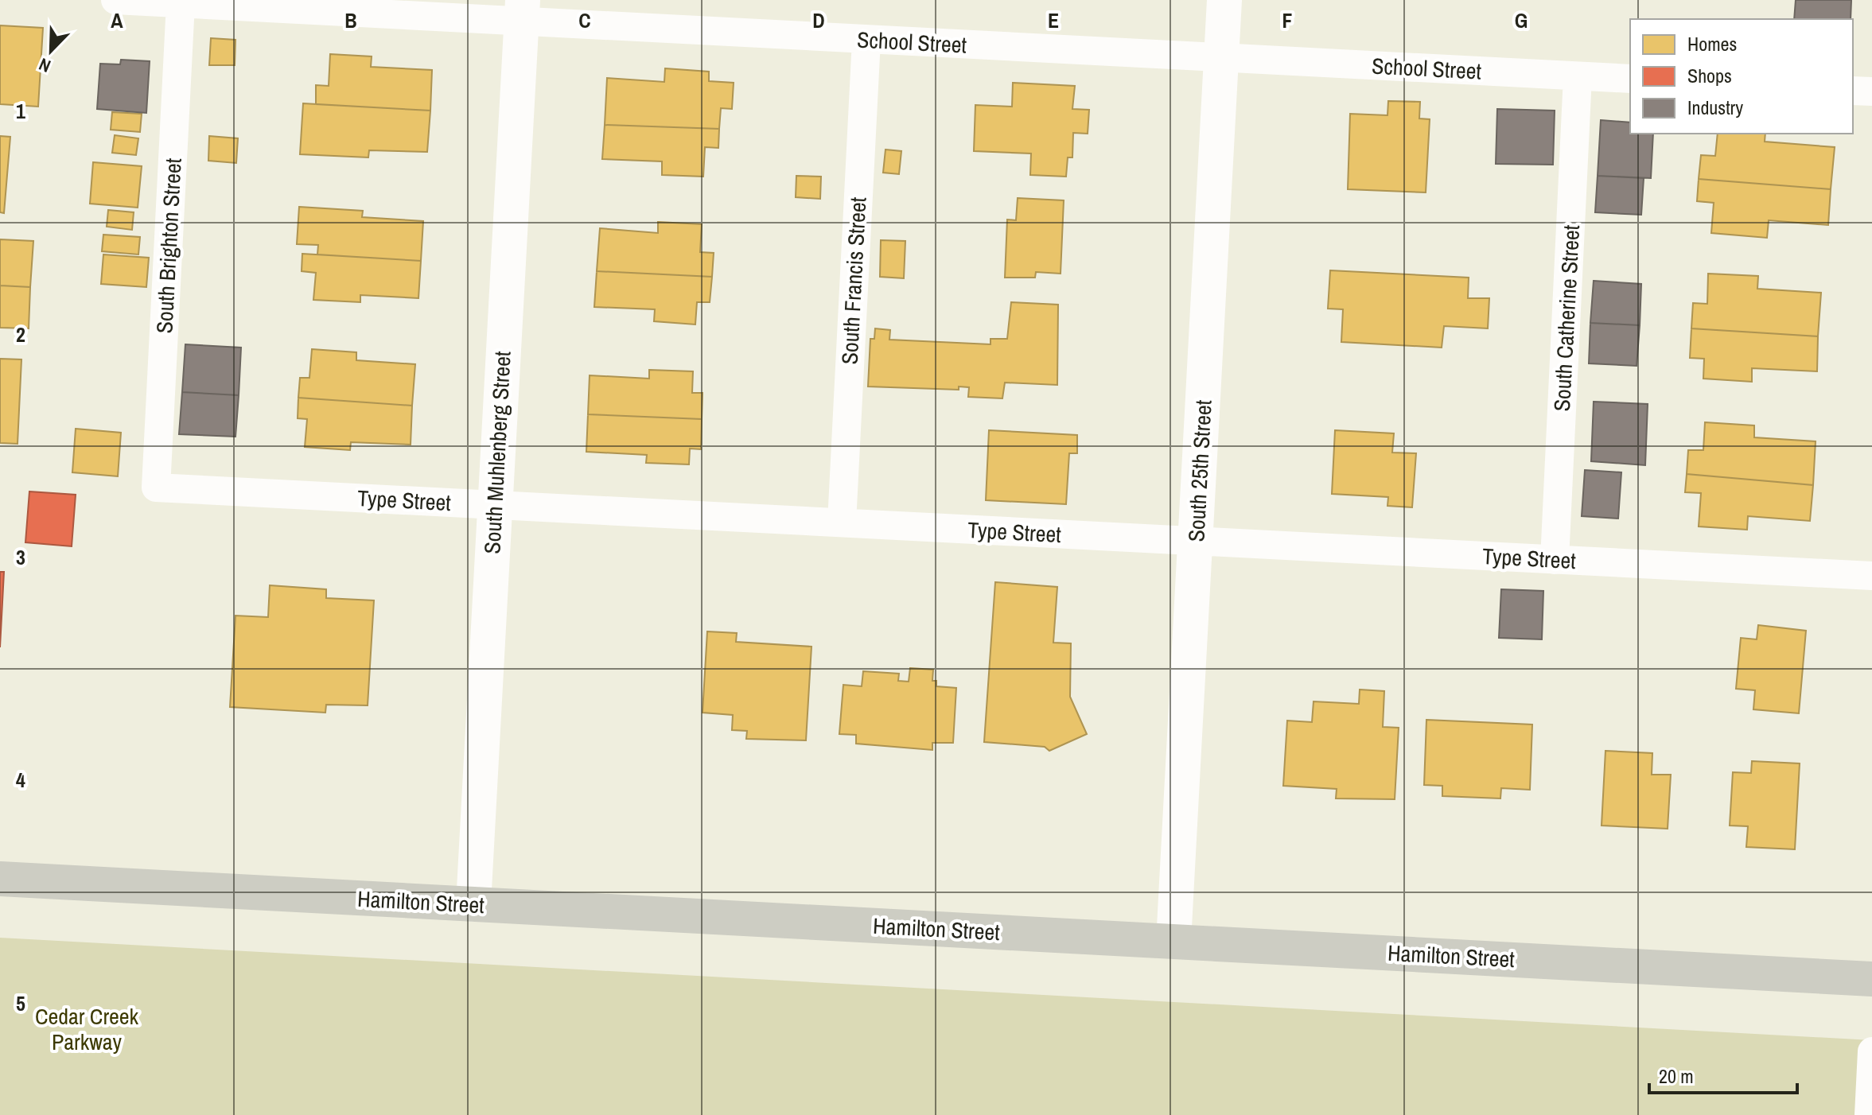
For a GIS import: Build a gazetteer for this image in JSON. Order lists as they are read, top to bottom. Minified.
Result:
{"streets":{"main road":["Hamilton Street"],"street":["South Muhlenberg Street","South 25th Street"],"lane":["School Street","South Brighton Street","South Francis Street","South Catherine Street","Type Street"]},"crossings":[["School Street","South Brighton Street"],["School Street","South Francis Street"],["School Street","South Catherine Street"],["School Street","South Muhlenberg Street"],["School Street","South 25th Street"],["South Brighton Street","Type Street"],["South Francis Street","Type Street"],["South Catherine Street","Type Street"],["South Muhlenberg Street","Type Street"],["South Muhlenberg Street","Hamilton Street"],["South 25th Street","Type Street"],["South 25th Street","Hamilton Street"]],"parks":["Cedar Creek Parkway"],"legend":["Homes","Shops","Industry"],"scale_bar":"20 m","north":"bottom left","grid":{"columns":["A","B","C","D","E","F","G"],"rows":["1","2","3","4","5"]}}
